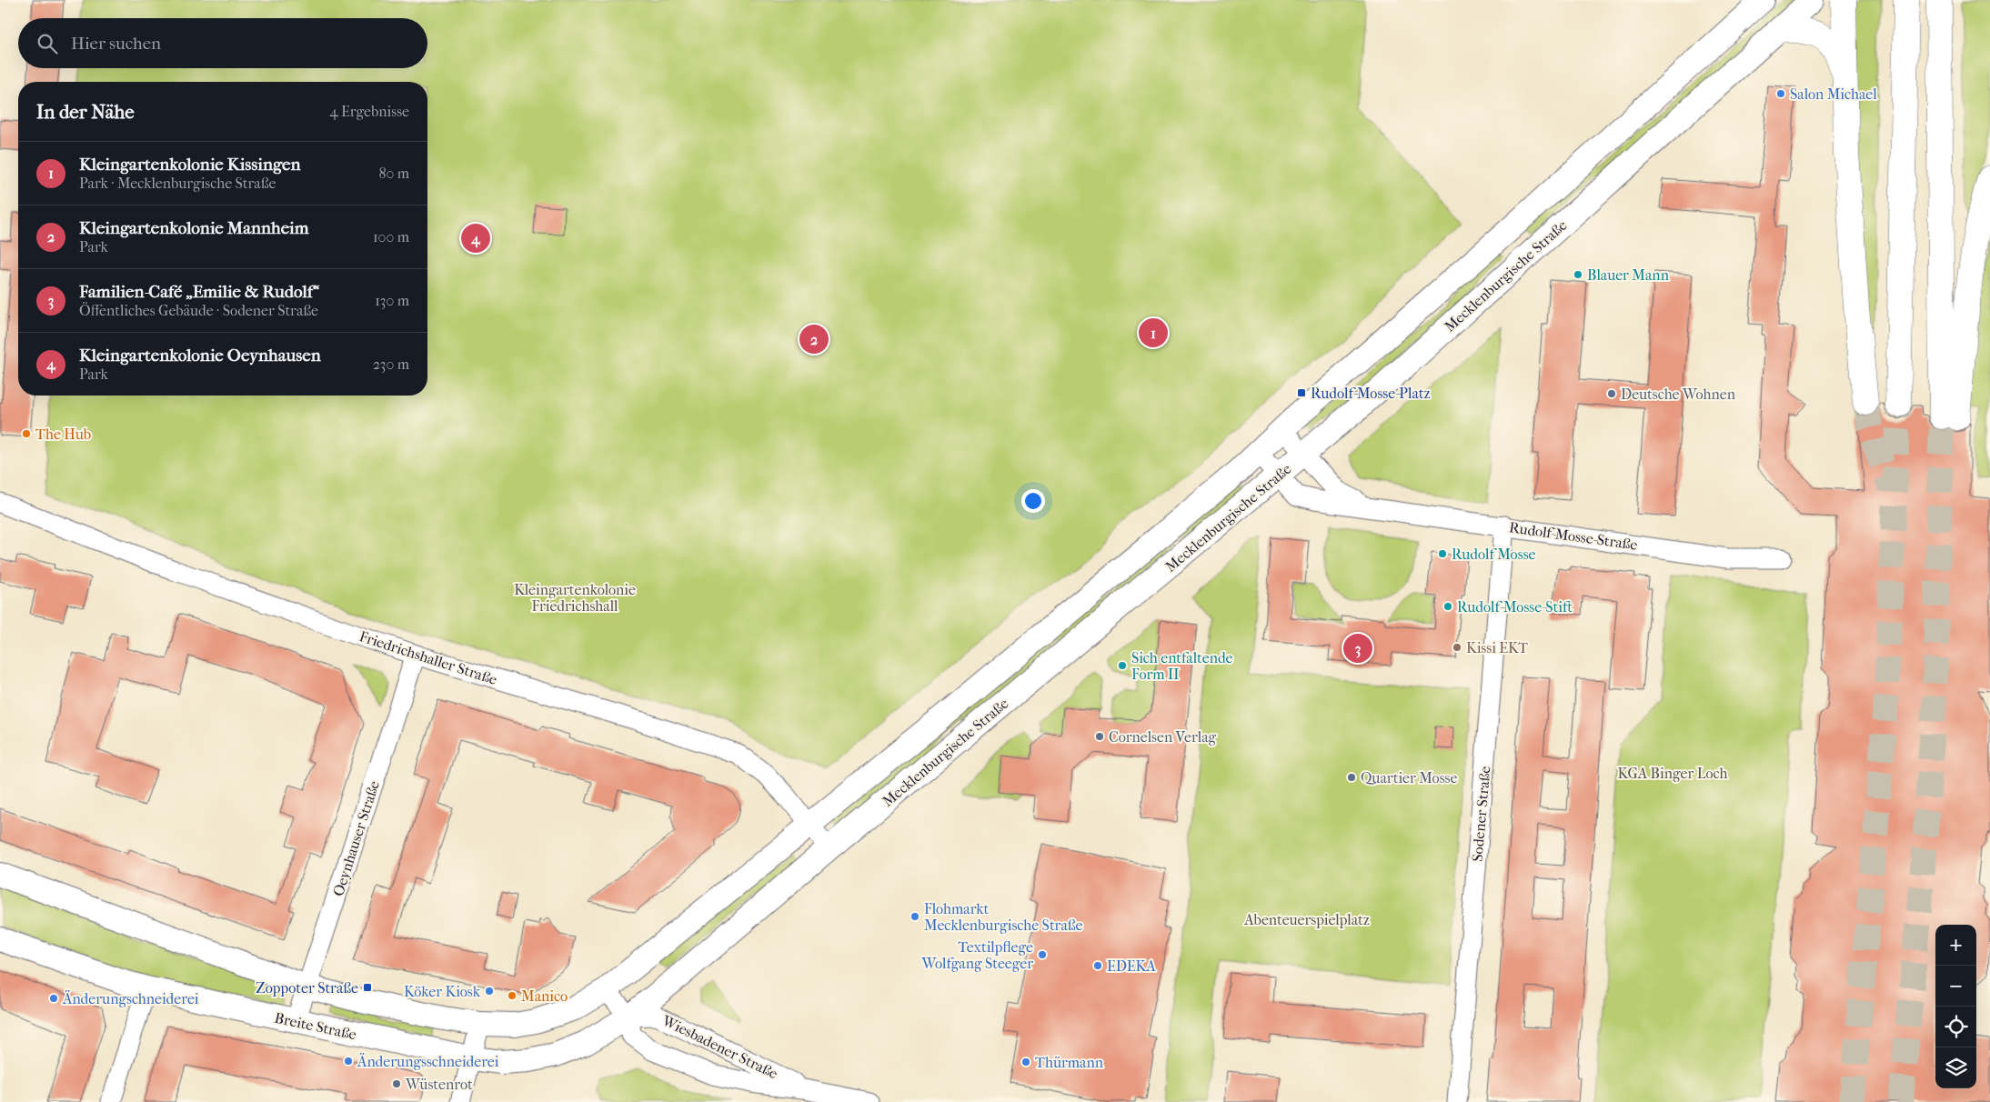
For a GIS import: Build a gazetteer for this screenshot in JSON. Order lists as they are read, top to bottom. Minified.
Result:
{"streets":{"main road":["Mecklenburgische Straße","Breite Straße"],"street":["Rudolf-Mosse-Straße","Friedrichshaller Straße","Sodener Straße","Oeynhauser Straße","Wiesbadener Straße"]},"crossings":[["Mecklenburgische Straße","Rudolf-Mosse-Straße"],["Mecklenburgische Straße","Friedrichshaller Straße"],["Mecklenburgische Straße","Breite Straße"],["Mecklenburgische Straße","Wiesbadener Straße"],["Rudolf-Mosse-Straße","Sodener Straße"],["Friedrichshaller Straße","Oeynhauser Straße"],["Oeynhauser Straße","Breite Straße"],["Breite Straße","Wiesbadener Straße"]],"parks":["Kleingartenkolonie Friedrichshall","KGA Binger Loch","Abenteuerspielplatz"],"places":{"other":["Salon Michael","Blauer Mann","Deutsche Wohnen","The Hub","Rudolf Mosse","Rudolf-Mosse-Stift","Kissi EKT","Sich entfaltende Form II","Cornelsen Verlag","Quartier Mosse","Flohmarkt Mecklenburgische Straße","Textilpflege Wolfgang Steeger","EDEKA","Köker Kiosk","Manico","Änderungschneiderei","Änderungsschneiderei","Thürmann","Wüstenrot"],"transit":["Rudolf-Mosse-Platz","Zoppoter Straße"]},"page":{"search":"Hier suchen","heading":["In der Nähe","4 Ergebnisse"],"list":[{"mark":"1","name":"Kleingartenkolonie Kissingen","note":"Park · Mecklenburgische Straße","value":"80 m"},{"mark":"2","name":"Kleingartenkolonie Mannheim","note":"Park","value":"100 m"},{"mark":"3","name":"Familien-Café „Emilie & Rudolf“","note":"Öffentliches Gebäude · Sodener Straße","value":"130 m"},{"mark":"4","name":"Kleingartenkolonie Oeynhausen","note":"Park","value":"230 m"}],"pins":["4","1","2","3"],"map_buttons":["+","−"]}}
